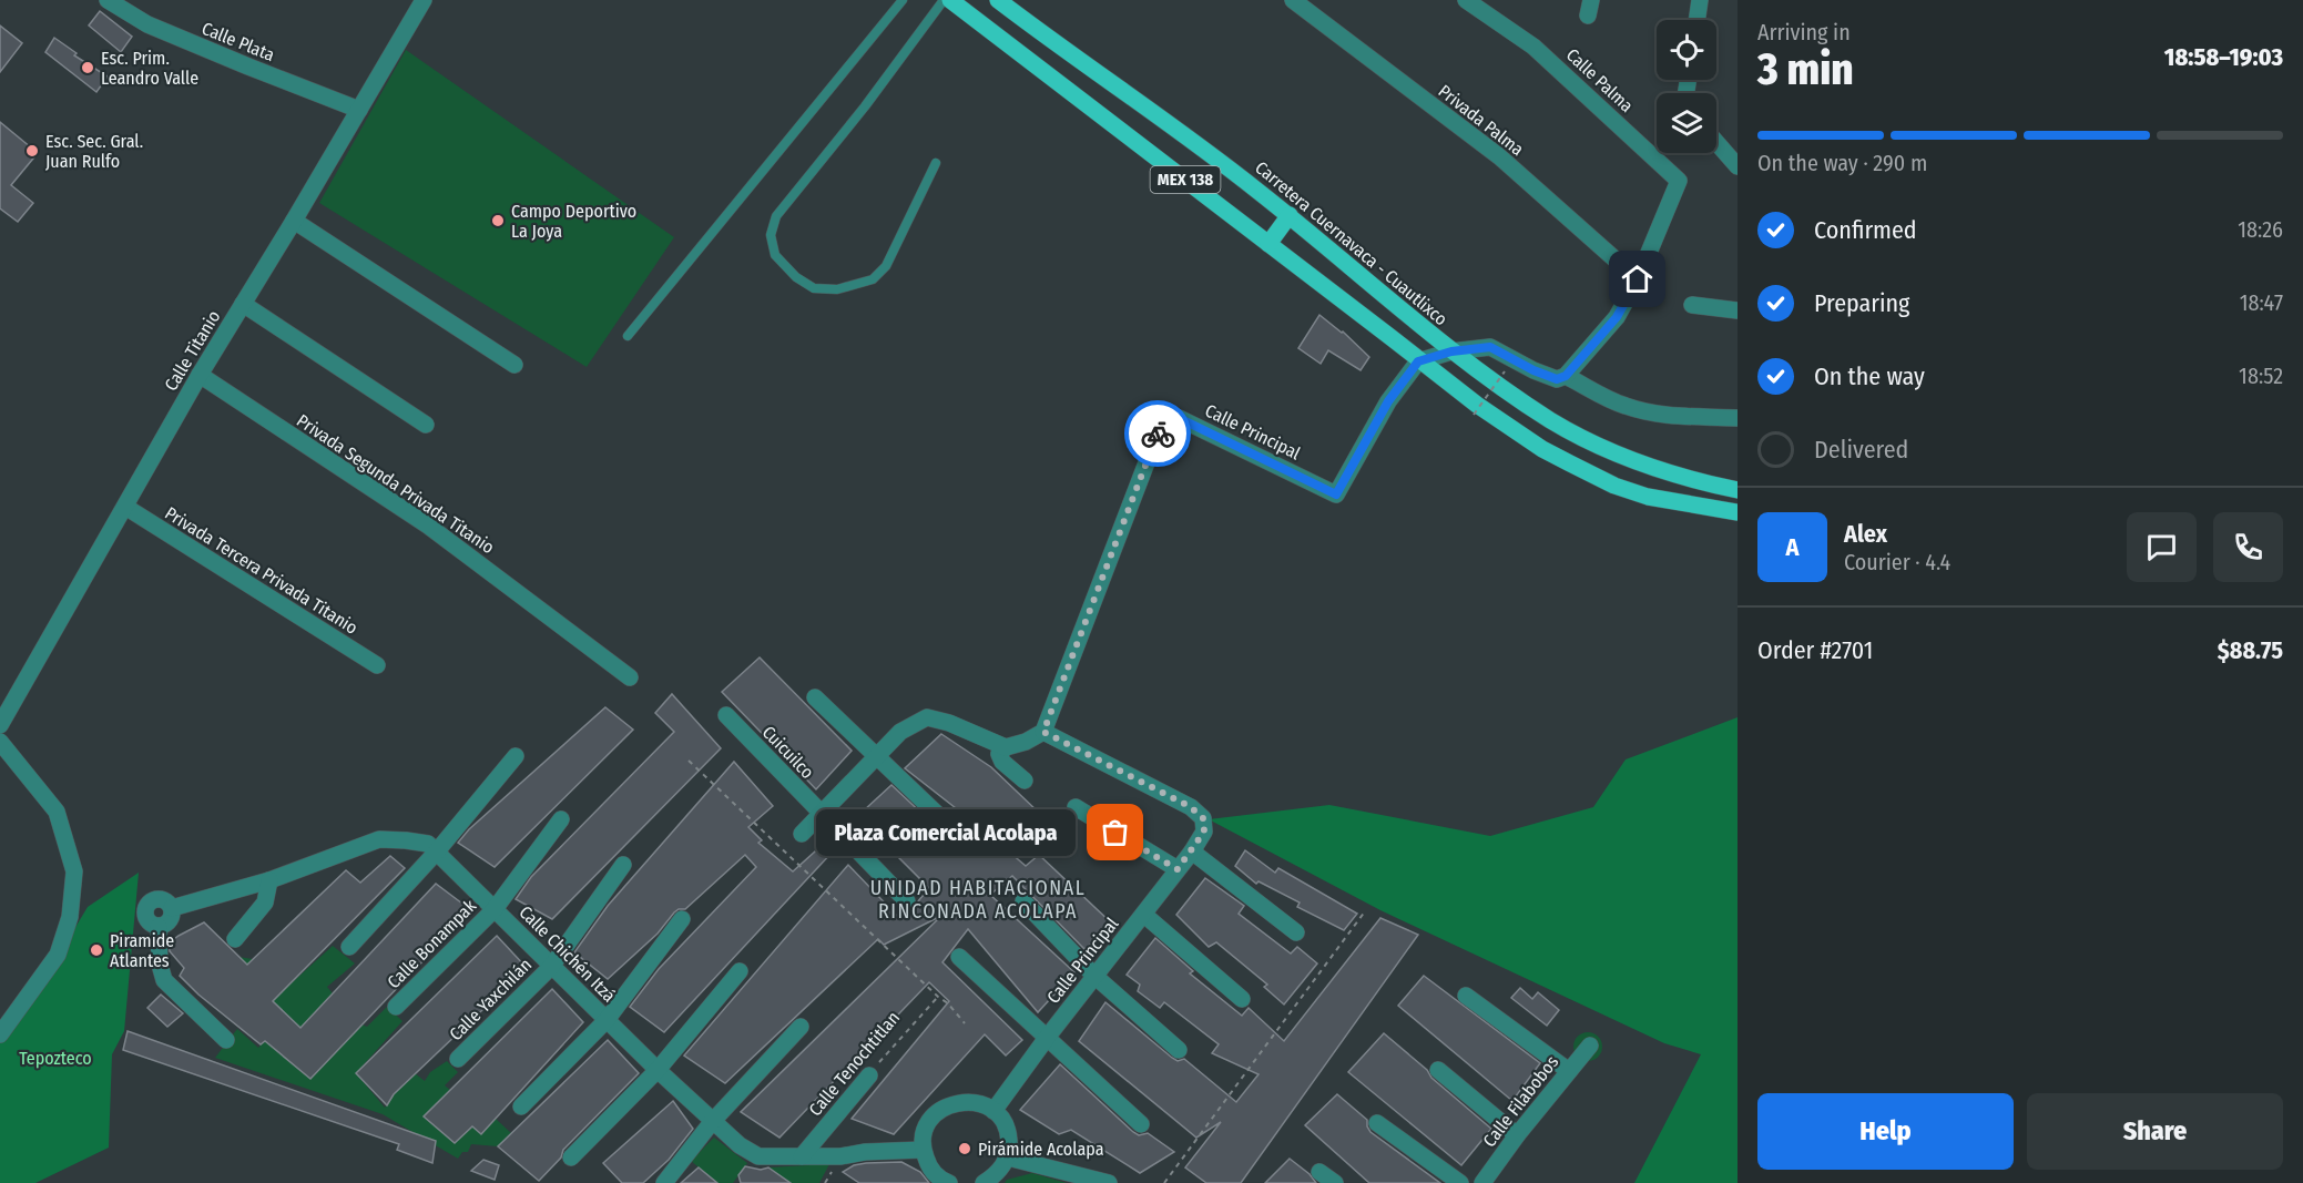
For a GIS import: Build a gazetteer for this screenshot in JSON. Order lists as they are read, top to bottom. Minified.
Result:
{"streets":{"main road":["MEX 138","Carretera Cuernavaca - Cuautlixco"],"street":["Calle Plata","Calle Palma","Privada Palma","Calle Titanio","Calle Principal","Privada Segunda Privada Titanio","Privada Tercera Privada Titanio","Cuicuilco","Calle Bonampak","Calle Chichén Itzá","Calle Yaxchilán","Calle Tenochtitlan","Calle Filabobos"]},"crossings":[["Calle Plata","Calle Titanio"],["Calle Palma","Privada Palma"],["MEX 138","Calle Principal"],["Calle Titanio","Privada Segunda Privada Titanio"],["Calle Titanio","Privada Tercera Privada Titanio"],["Calle Bonampak","Calle Chichén Itzá"],["Calle Chichén Itzá","Calle Yaxchilán"],["Calle Chichén Itzá","Calle Tenochtitlan"]],"districts":["UNIDAD HABITACIONAL RINCONADA ACOLAPA"],"parks":["Tepozteco"],"places":["Esc. Prim. Leandro Valle","Esc. Sec. Gral. Juan Rulfo","Campo Deportivo La Joya","Plaza Comercial Acolapa","Piramide Atlantes","Pirámide Acolapa"],"page":{"heading":["3 min","Arriving in","18:58–19:03"],"panel":["Alex","Courier · 4.4","Order #2701","$88.75"],"bar":"On the way · 290 m","list":[["Confirmed","18:26"],["Preparing","18:47"],["On the way","18:52"],"Delivered"],"round":"A","bubble":"Plaza Comercial Acolapa","buttons":["Help","Share"]}}
